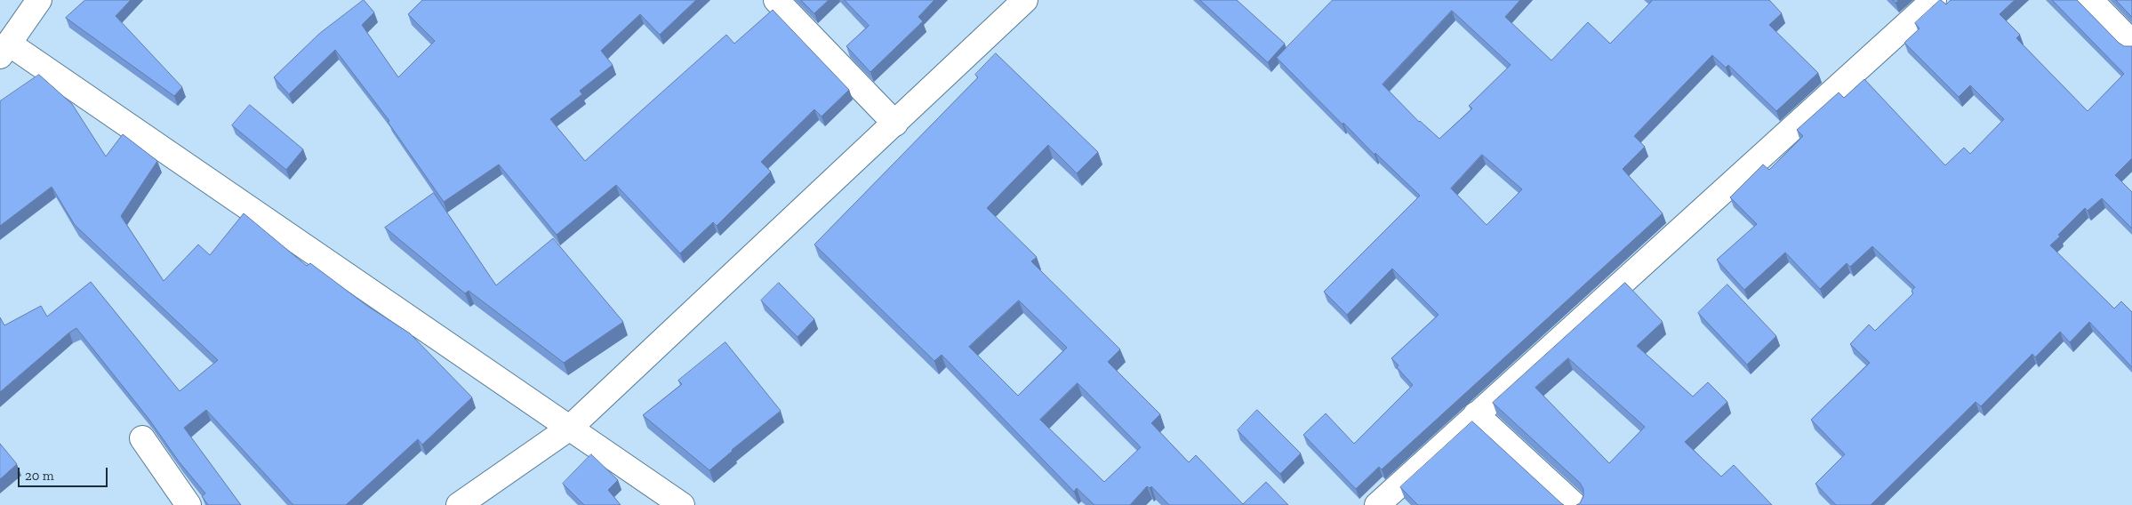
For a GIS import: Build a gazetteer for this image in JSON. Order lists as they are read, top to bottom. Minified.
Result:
{"scale_bar":"20 m"}
